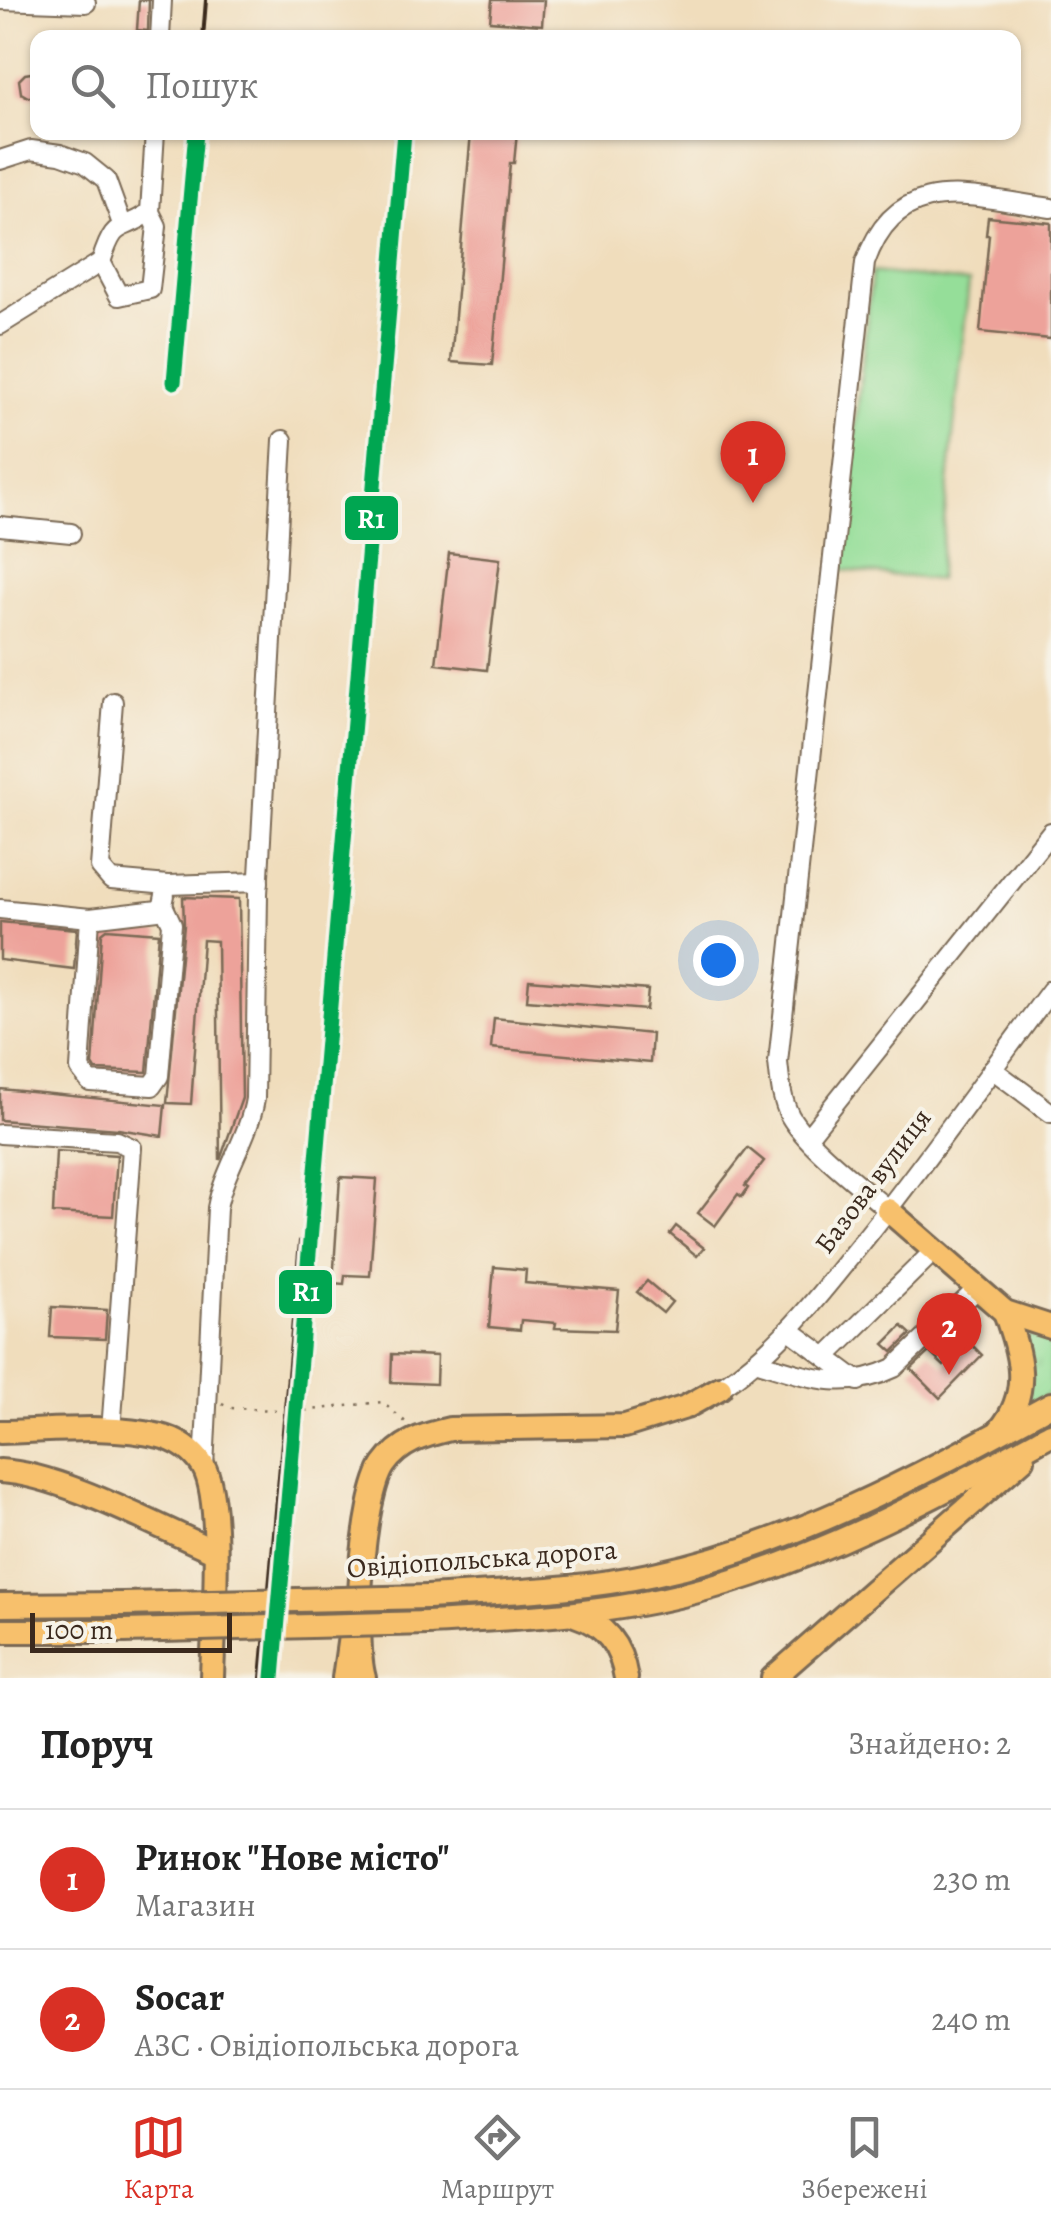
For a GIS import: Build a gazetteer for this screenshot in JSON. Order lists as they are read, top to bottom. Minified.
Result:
{"streets":{"main road":["Овідіопольська дорога"],"street":["Базова вулиця"]},"lines":["transit line R1"],"scale_bar":"100 m","page":{"search":"Пошук","pins":["1","2"],"scale":"100 m","heading":["Поруч","Знайдено: 2"],"list":[{"mark":"1","name":"Ринок \"Нове місто\"","note":"Магазин","value":"230 m"},{"mark":"2","name":"Socar","note":"АЗС · Овідіопольська дорога","value":"240 m"}],"nav":["Карта","Маршрут","Збережені"]}}
